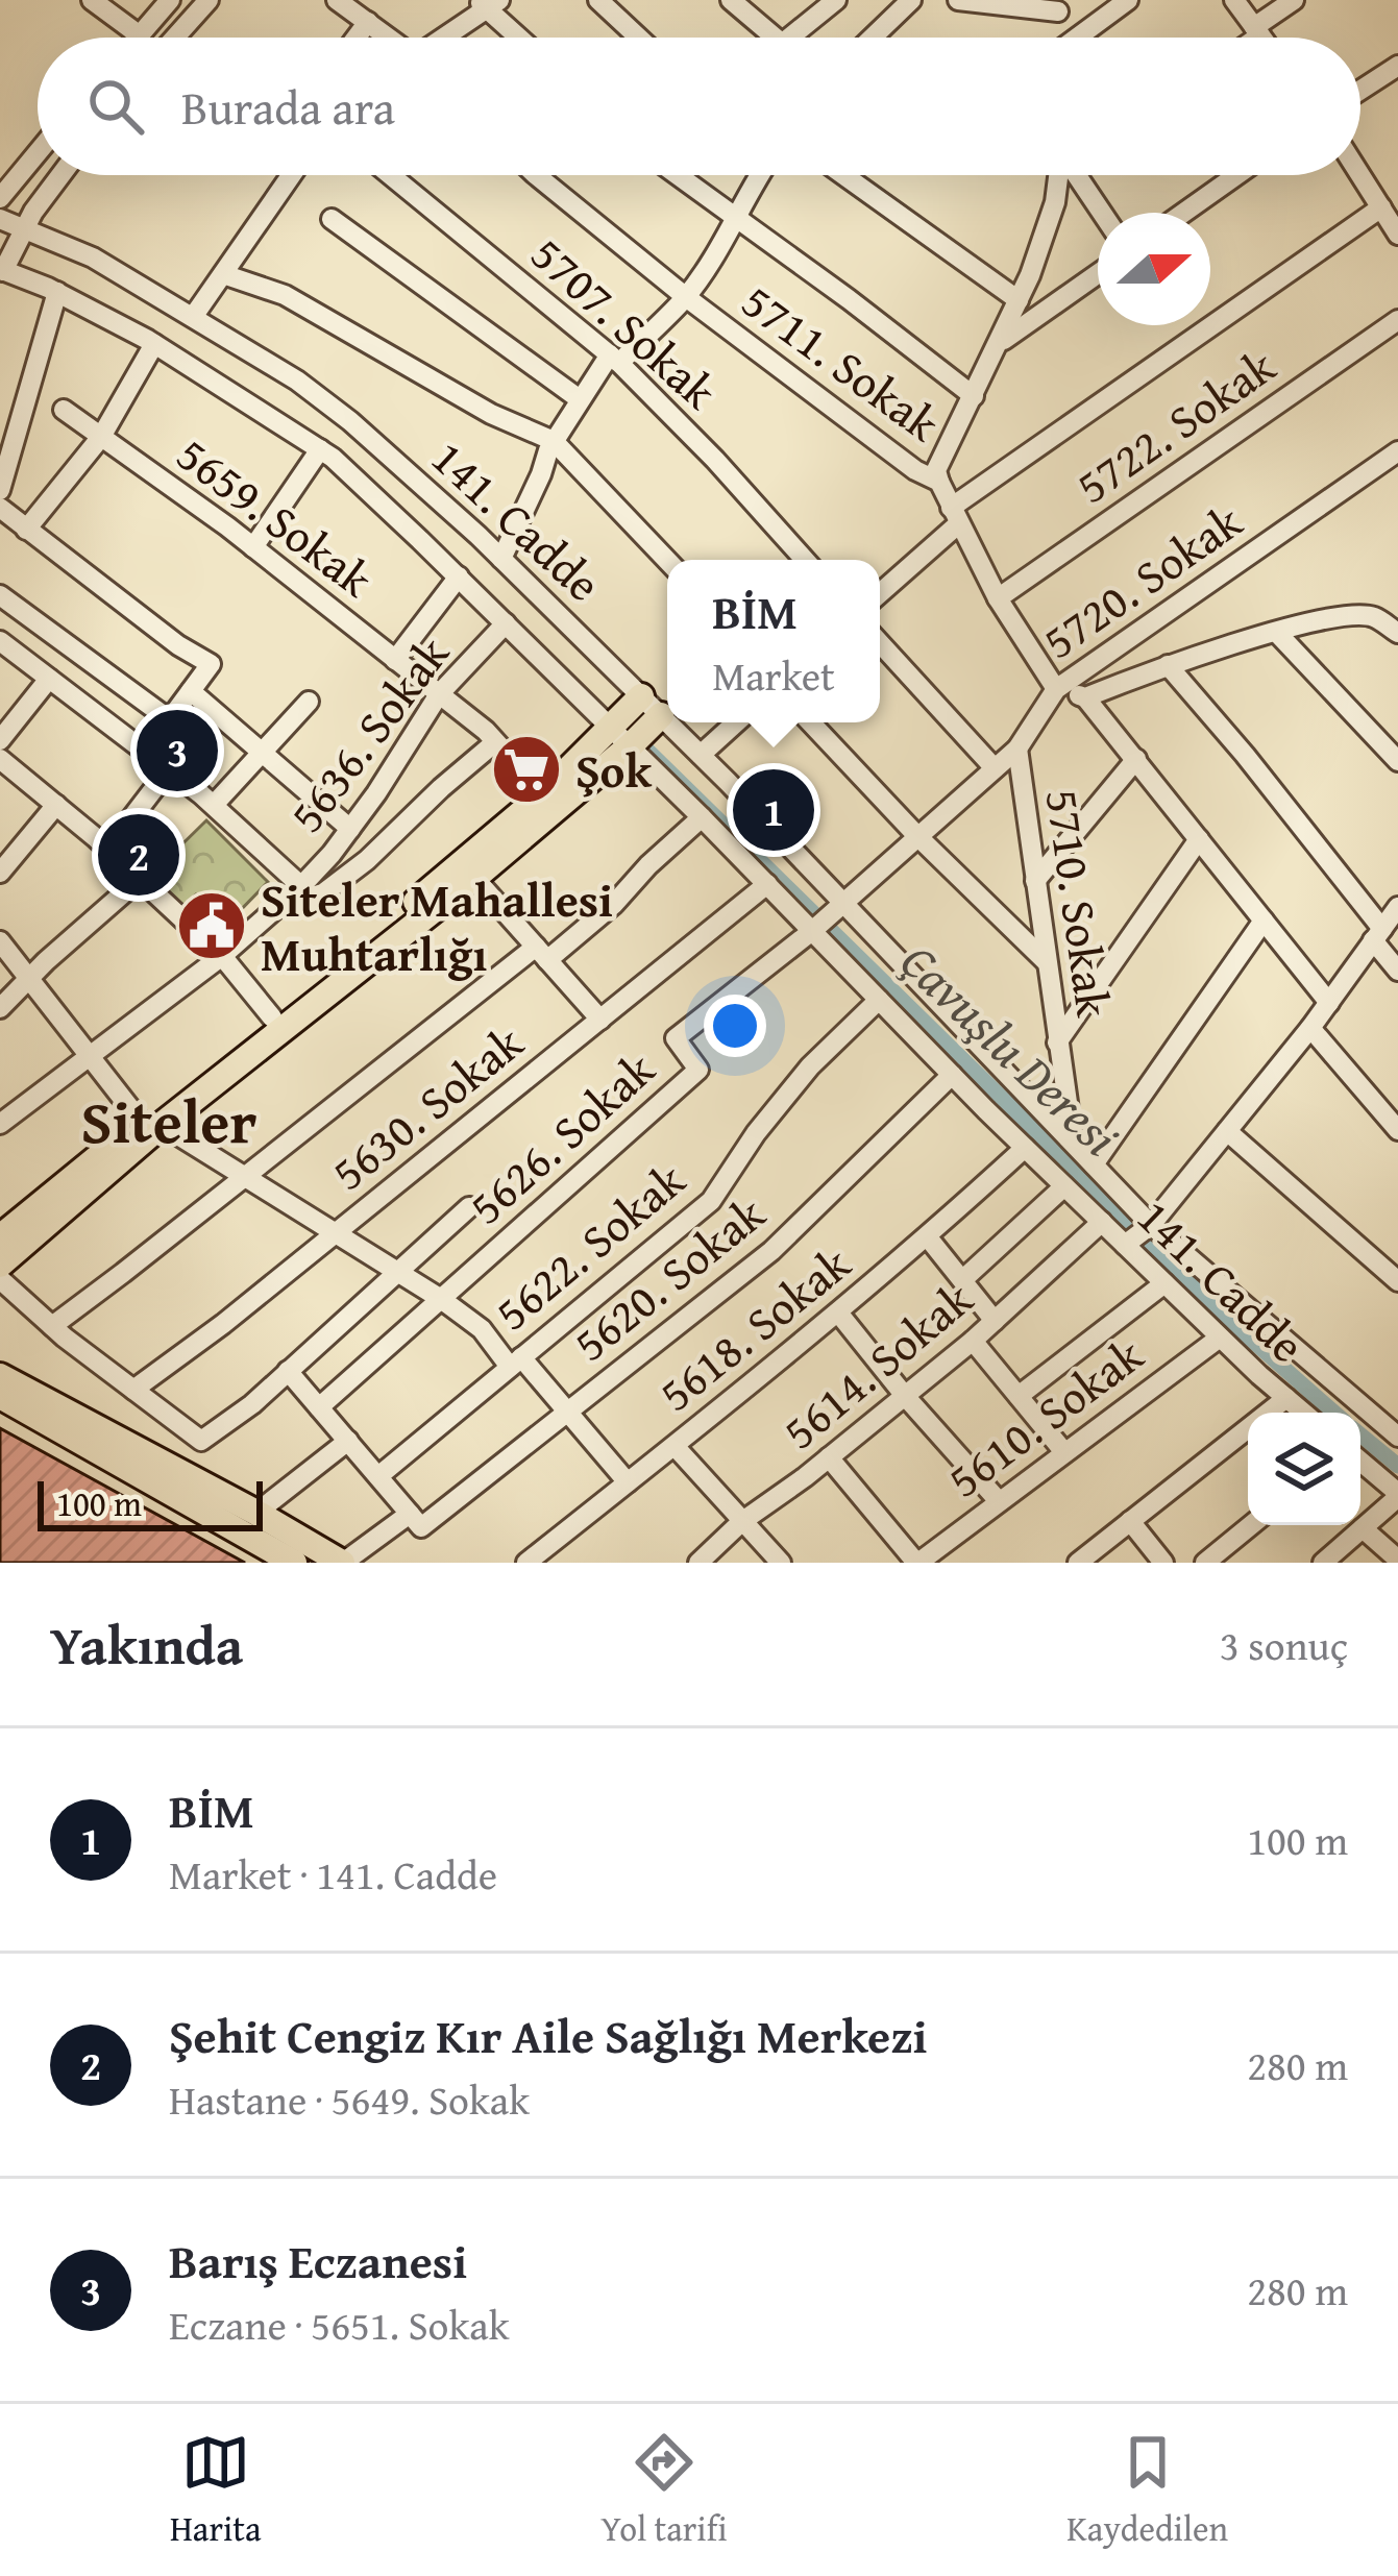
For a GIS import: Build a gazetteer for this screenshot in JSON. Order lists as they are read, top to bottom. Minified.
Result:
{"streets":{"street":["5707. Sokak","5711. Sokak","5722. Sokak","5659. Sokak","141. Cadde","5720. Sokak","5636. Sokak","5710. Sokak","5630. Sokak","5626. Sokak","5622. Sokak","5620. Sokak","5618. Sokak","5614. Sokak","5610. Sokak"]},"crossings":[["5711. Sokak","5722. Sokak"],["5711. Sokak","5720. Sokak"],["5659. Sokak","5636. Sokak"],["141. Cadde","5720. Sokak"],["141. Cadde","5636. Sokak"],["141. Cadde","5710. Sokak"],["141. Cadde","5630. Sokak"],["141. Cadde","5626. Sokak"],["141. Cadde","5622. Sokak"],["141. Cadde","5620. Sokak"],["141. Cadde","5618. Sokak"],["141. Cadde","5614. Sokak"],["141. Cadde","5610. Sokak"],["5720. Sokak","5710. Sokak"],["5720. Sokak","5626. Sokak"]],"districts":["Siteler"],"water":["Çavuşlu Deresi"],"places":{"supermarket":["Şok"],"public building":["Siteler Mahallesi Muhtarlığı"]},"scale_bar":"100 m","north":"right","page":{"search":"Burada ara","popup":["BİM","Market"],"pins":["3","1","2"],"scale":"100 m","heading":["Yakında","3 sonuç"],"list":[{"mark":"1","name":"BİM","note":"Market · 141. Cadde","value":"100 m"},{"mark":"2","name":"Şehit Cengiz Kır Aile Sağlığı Merkezi","note":"Hastane · 5649. Sokak","value":"280 m"},{"mark":"3","name":"Barış Eczanesi","note":"Eczane · 5651. Sokak","value":"280 m"}],"nav":["Harita","Yol tarifi","Kaydedilen"]}}
